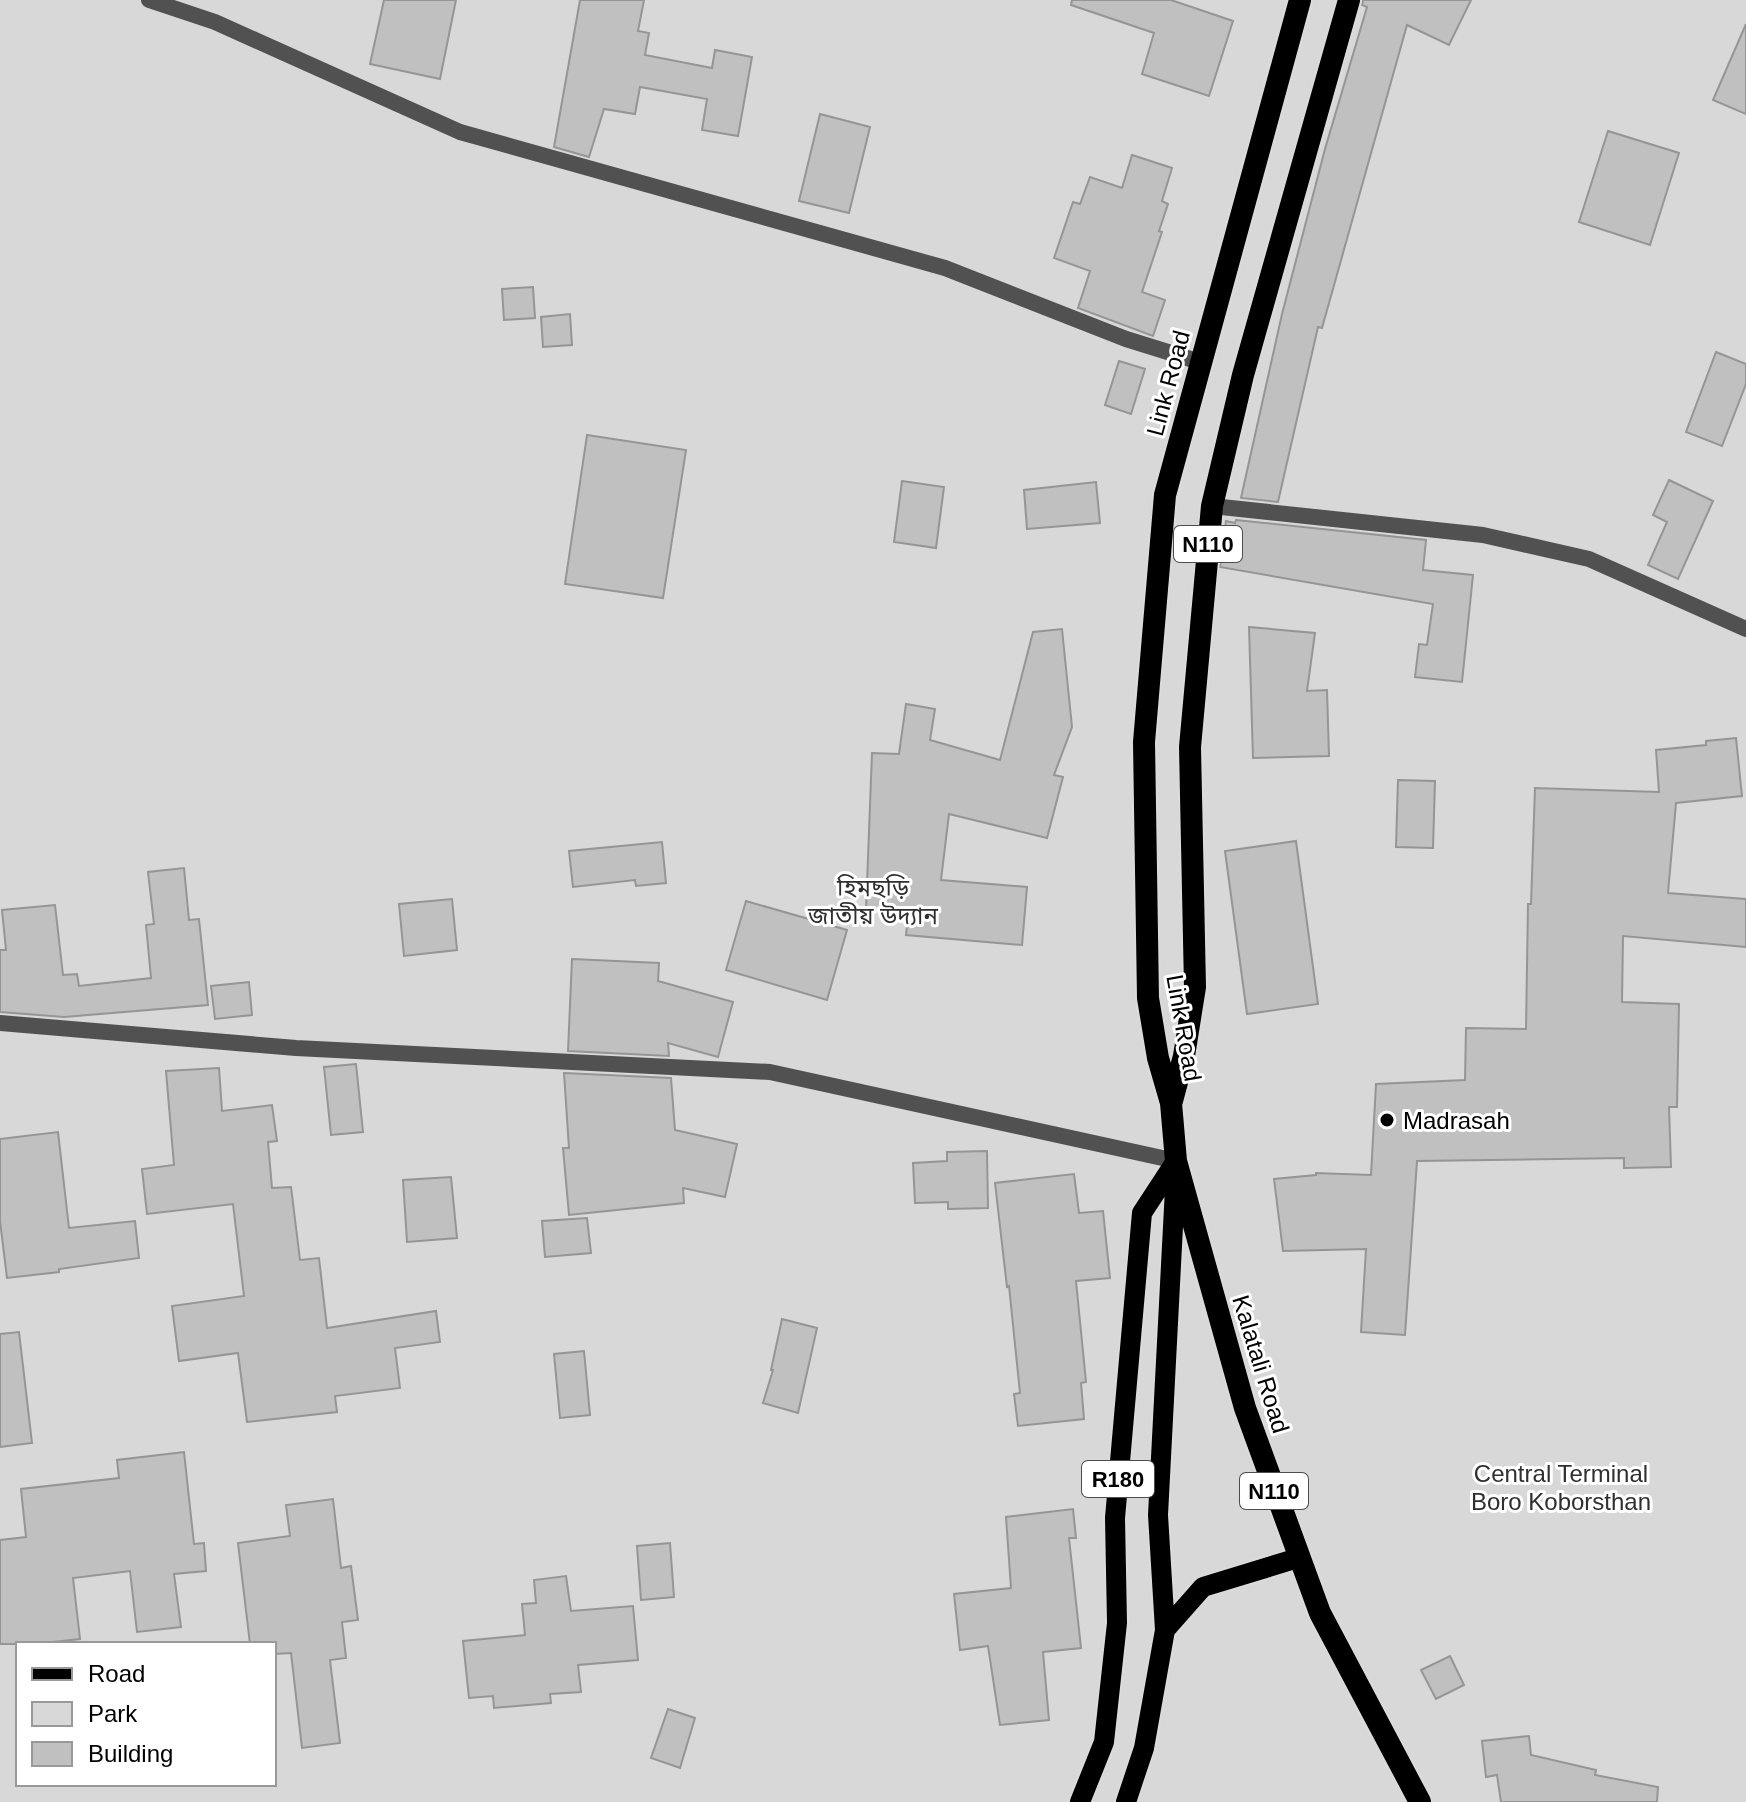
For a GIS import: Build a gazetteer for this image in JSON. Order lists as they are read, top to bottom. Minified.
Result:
{"streets":{"highway":["Link Road","N110","Kalatali Road"],"main road":["R180"]},"crossings":[["Link Road","Kalatali Road"],["Kalatali Road","R180"]],"parks":["হিমছড়ি জাতীয় উদ্যান","Central Terminal Boro Koborsthan"],"places":["Madrasah"],"legend":["Road","Park","Building"]}
